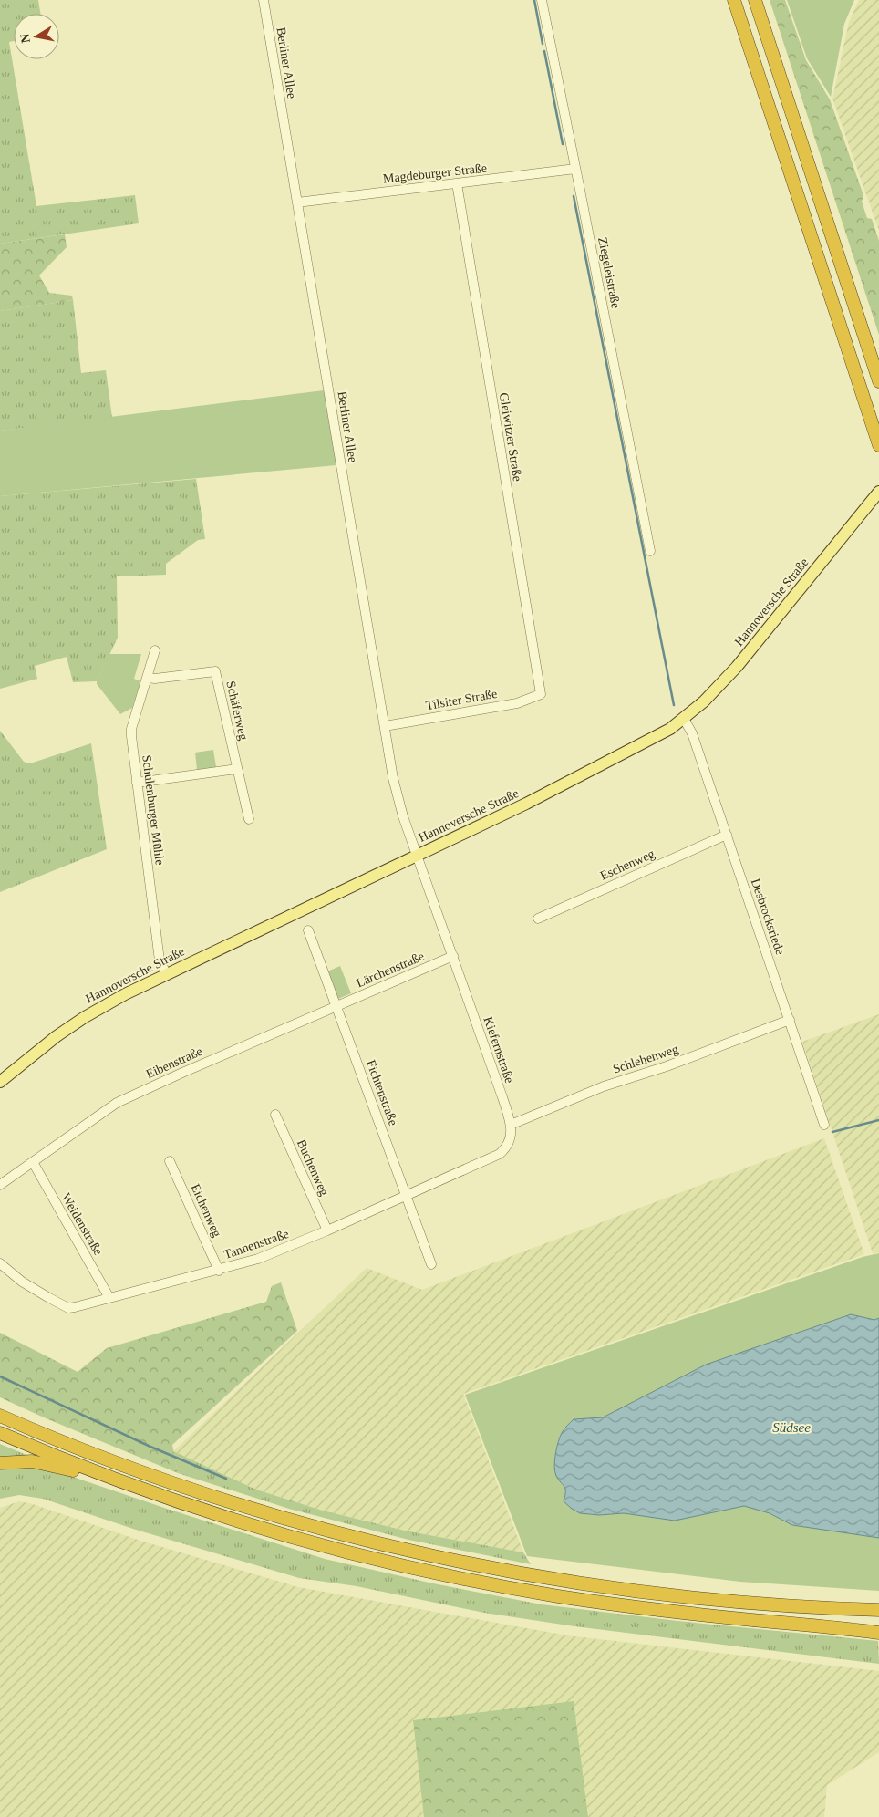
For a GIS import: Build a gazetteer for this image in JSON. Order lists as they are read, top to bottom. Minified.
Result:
{"streets":{"main road":["Hannoversche Straße"],"street":["Berliner Allee","Magdeburger Straße","Ziegeleistraße","Gleiwitzer Straße","Tilsiter Straße","Schäferweg","Schulenburger Mühle","Eschenweg","Desbrocksriede","Lärchenstraße","Kiefernstraße","Schlehenweg","Eibenstraße","Fichtenstraße","Buchenweg","Eichenweg","Weidenstraße","Tannenstraße"]},"crossings":[["Berliner Allee","Magdeburger Straße"],["Berliner Allee","Hannoversche Straße"],["Berliner Allee","Tilsiter Straße"],["Berliner Allee","Kiefernstraße"],["Magdeburger Straße","Ziegeleistraße"],["Magdeburger Straße","Gleiwitzer Straße"],["Gleiwitzer Straße","Tilsiter Straße"],["Hannoversche Straße","Schulenburger Mühle"],["Hannoversche Straße","Desbrocksriede"],["Hannoversche Straße","Kiefernstraße"],["Schäferweg","Schulenburger Mühle"],["Eschenweg","Desbrocksriede"],["Desbrocksriede","Schlehenweg"],["Lärchenstraße","Kiefernstraße"],["Lärchenstraße","Eibenstraße"],["Lärchenstraße","Fichtenstraße"],["Kiefernstraße","Schlehenweg"],["Eibenstraße","Fichtenstraße"],["Eibenstraße","Weidenstraße"],["Fichtenstraße","Tannenstraße"],["Buchenweg","Tannenstraße"],["Eichenweg","Tannenstraße"],["Weidenstraße","Tannenstraße"]],"water":["Südsee"],"north":"left"}
